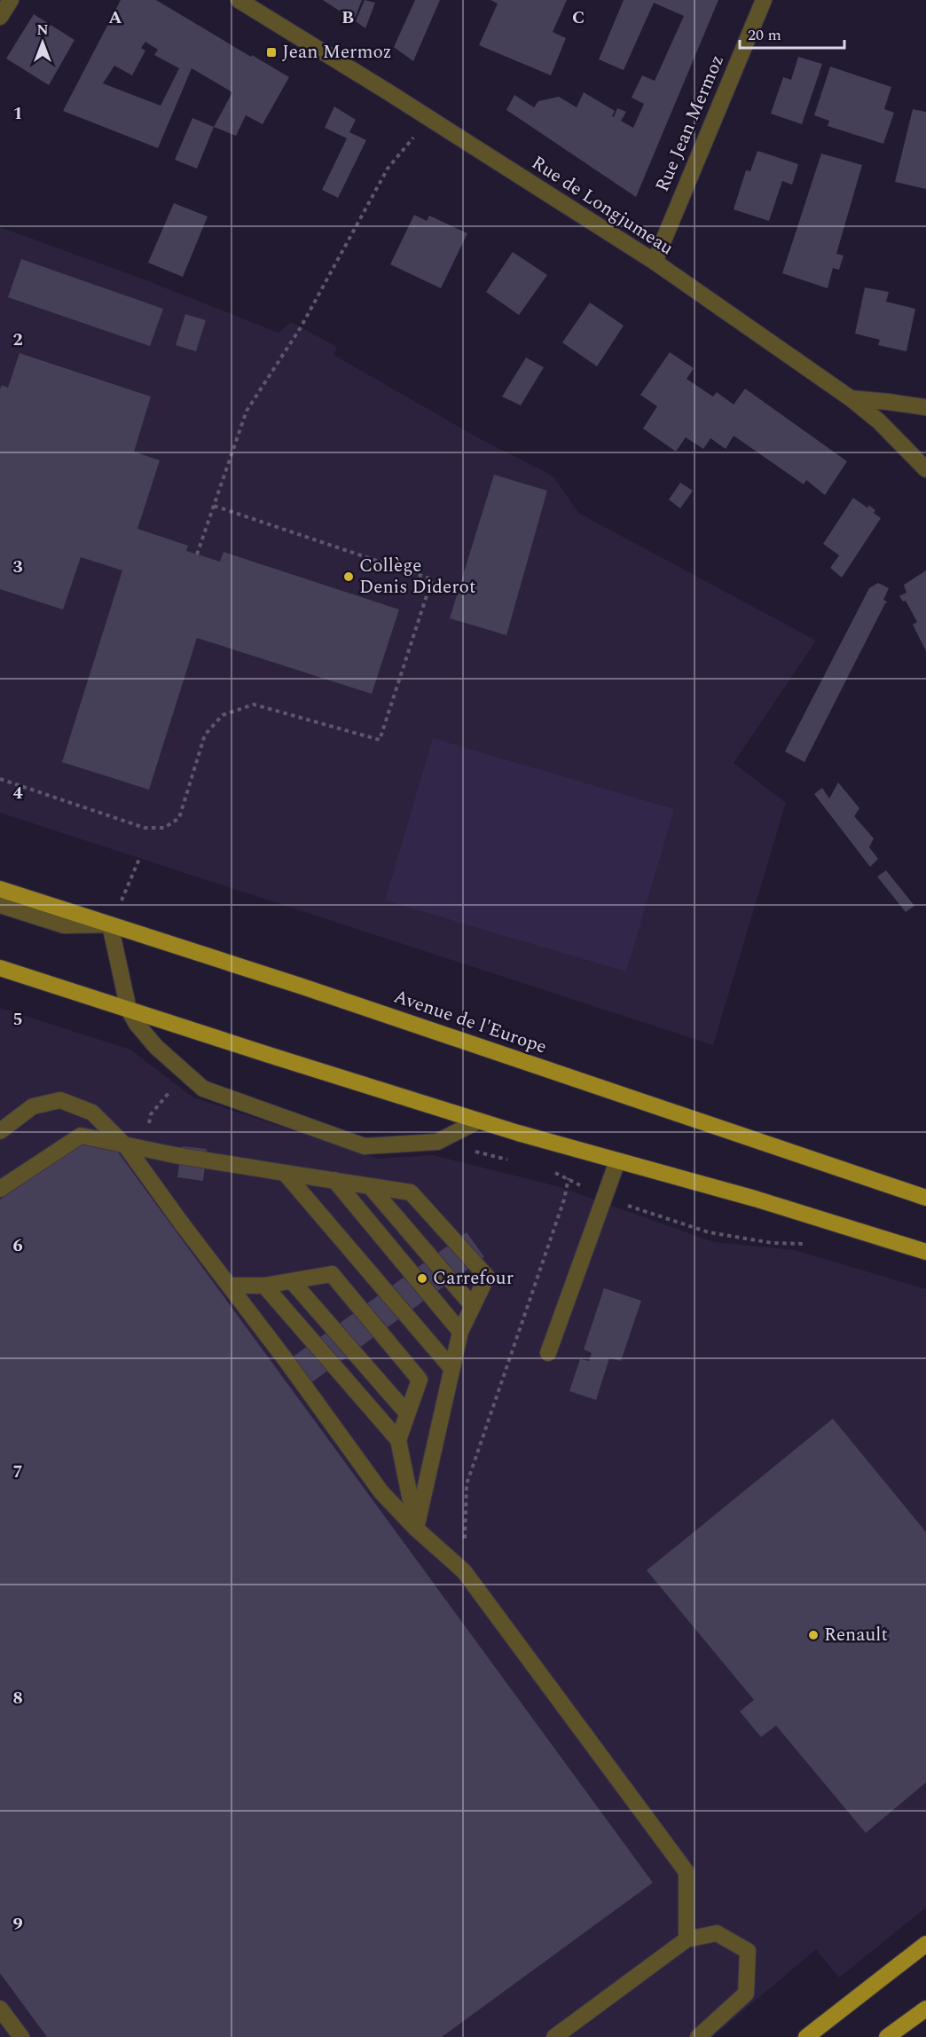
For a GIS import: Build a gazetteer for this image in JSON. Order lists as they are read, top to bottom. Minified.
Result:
{"streets":{"main road":["Avenue de l'Europe"],"street":["Rue Jean Mermoz","Rue de Longjumeau"]},"crossings":[["Rue Jean Mermoz","Rue de Longjumeau"]],"places":{"transit":["Jean Mermoz"],"other":["Collège Denis Diderot","Carrefour","Renault"]},"scale_bar":"20 m","north":"top","grid":{"columns":["A","B","C"],"rows":["1","2","3","4","5","6","7","8","9"]}}
